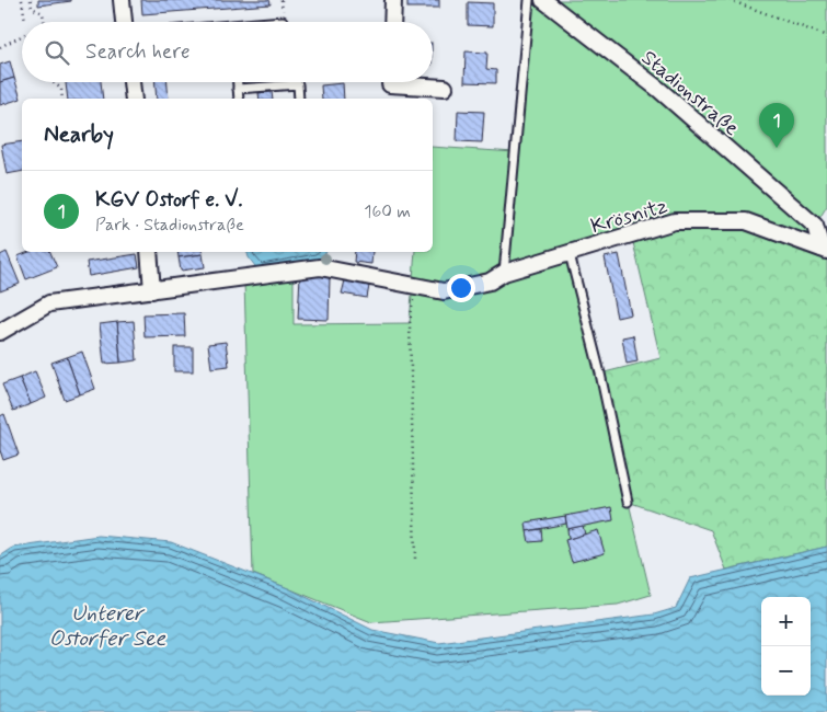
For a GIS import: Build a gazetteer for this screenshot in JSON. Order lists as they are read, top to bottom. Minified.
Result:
{"streets":{"street":["Stadionstraße","Krösnitz"]},"crossings":[["Stadionstraße","Krösnitz"]],"water":["Unterer Ostorfer See"],"page":{"search":"Search here","heading":"Nearby","pins":"1","list":[{"mark":"1","name":"KGV Ostorf e. V.","note":"Park · Stadionstraße","value":"160 m"}],"map_buttons":["+","−"]}}
